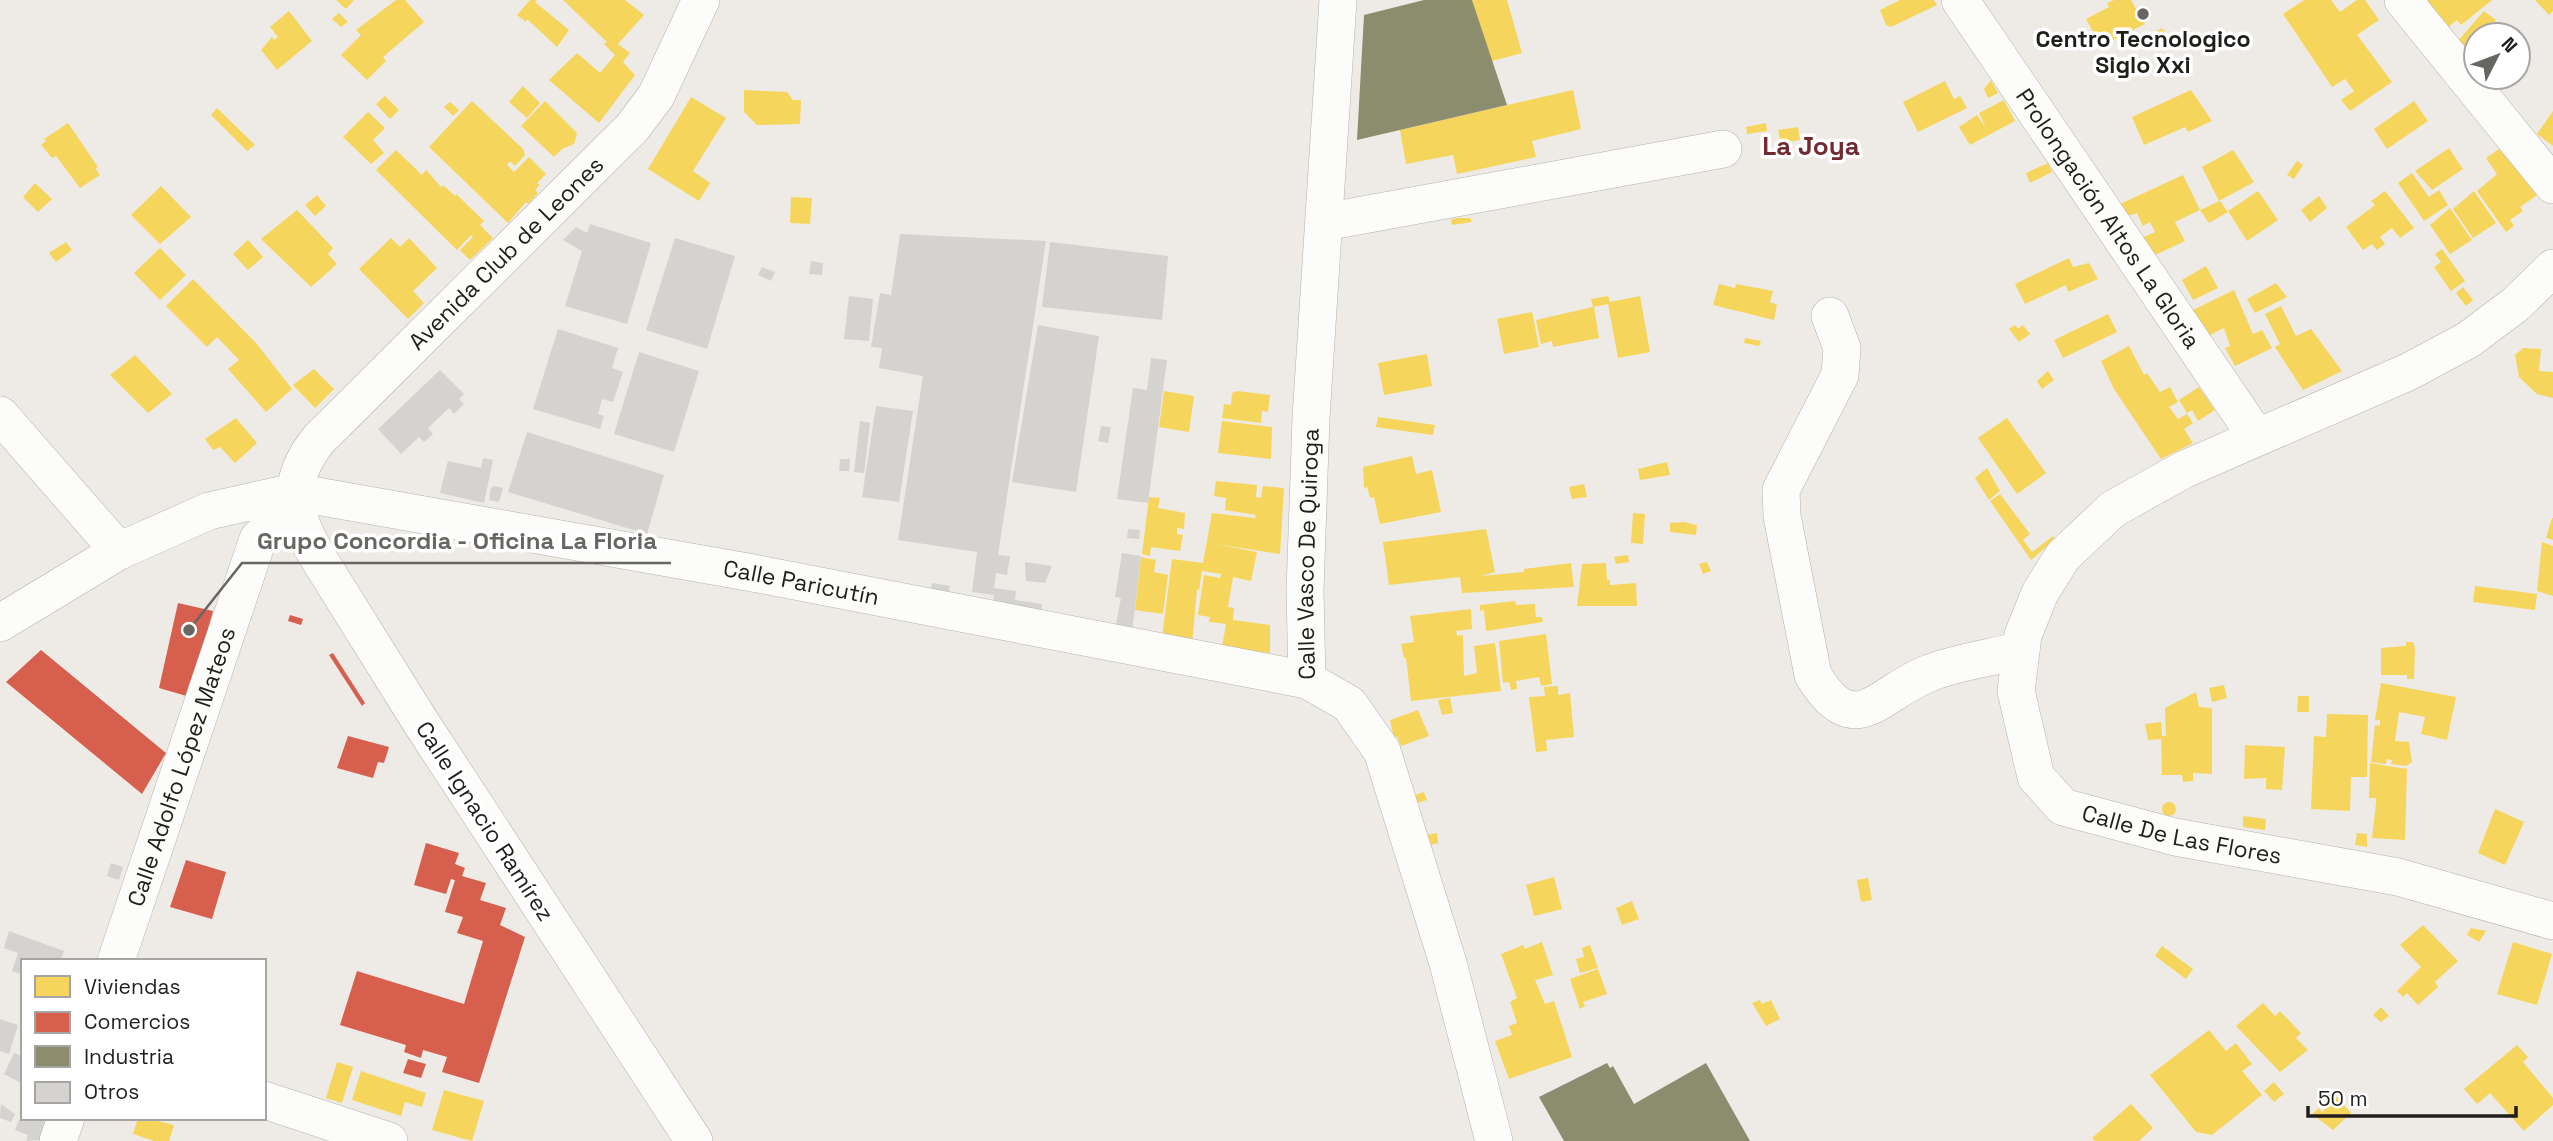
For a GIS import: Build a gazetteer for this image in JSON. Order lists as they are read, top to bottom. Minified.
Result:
{"streets":{"street":["Prolongación Altos La Gloria","Avenida Club de Leones","Calle Vasco De Quiroga","Calle Paricutín","Calle Adolfo López Mateos","Calle Ignacio Ramírez","Calle De Las Flores"]},"crossings":[["Prolongación Altos La Gloria","Calle De Las Flores"],["Avenida Club de Leones","Calle Paricutín"],["Avenida Club de Leones","Calle Adolfo López Mateos"],["Avenida Club de Leones","Calle Ignacio Ramírez"],["Calle Vasco De Quiroga","Calle Paricutín"],["Calle Paricutín","Calle Adolfo López Mateos"],["Calle Paricutín","Calle Ignacio Ramírez"],["Calle Adolfo López Mateos","Calle Ignacio Ramírez"]],"districts":["La Joya"],"places":["Centro Tecnologico Siglo Xxi","Grupo Concordia - Oficina La Floria"],"legend":["Viviendas","Comercios","Industria","Otros"],"scale_bar":"50 m","north":"top right"}
